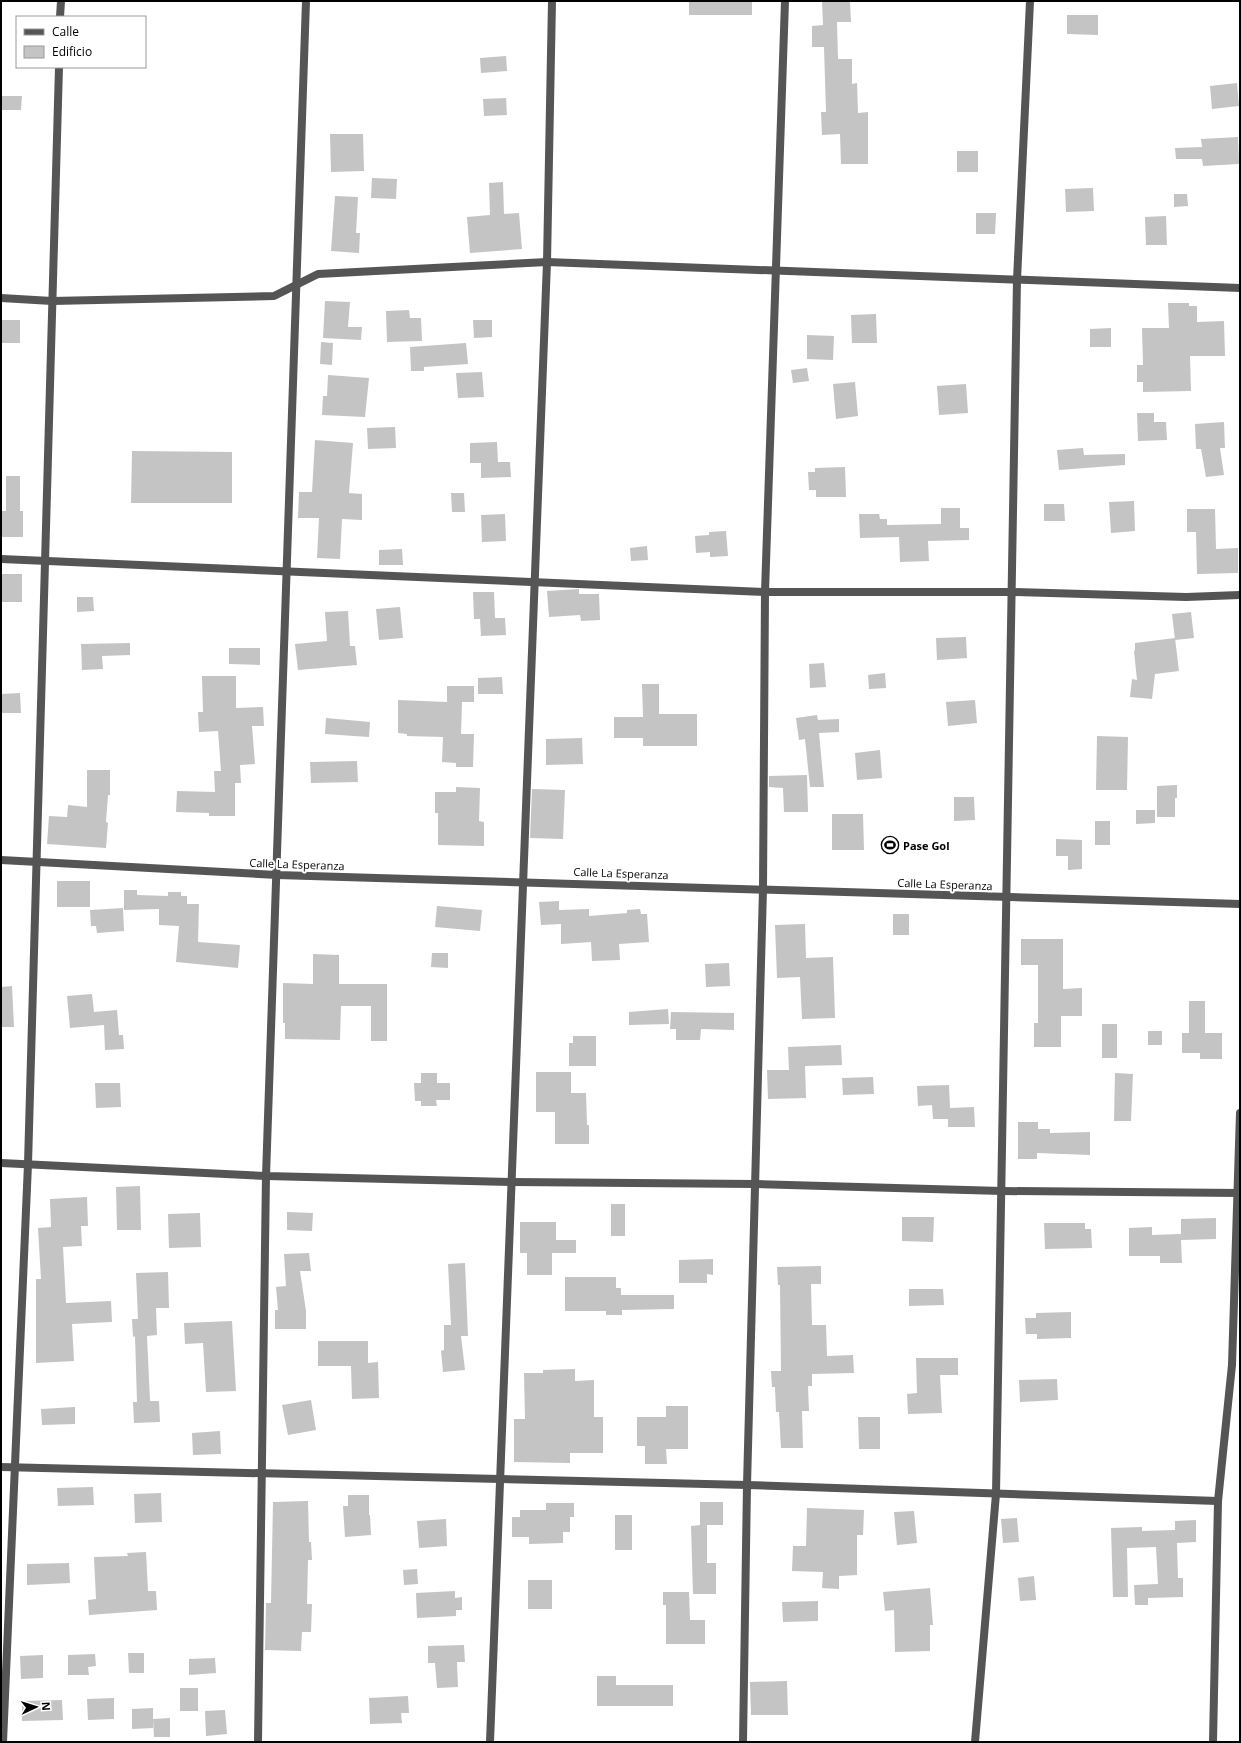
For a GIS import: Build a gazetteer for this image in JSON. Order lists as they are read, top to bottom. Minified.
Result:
{"streets":{"street":["Calle La Esperanza"]},"places":{"sports":["Pase Gol"]},"legend":["Calle","Edificio"],"north":"right"}
